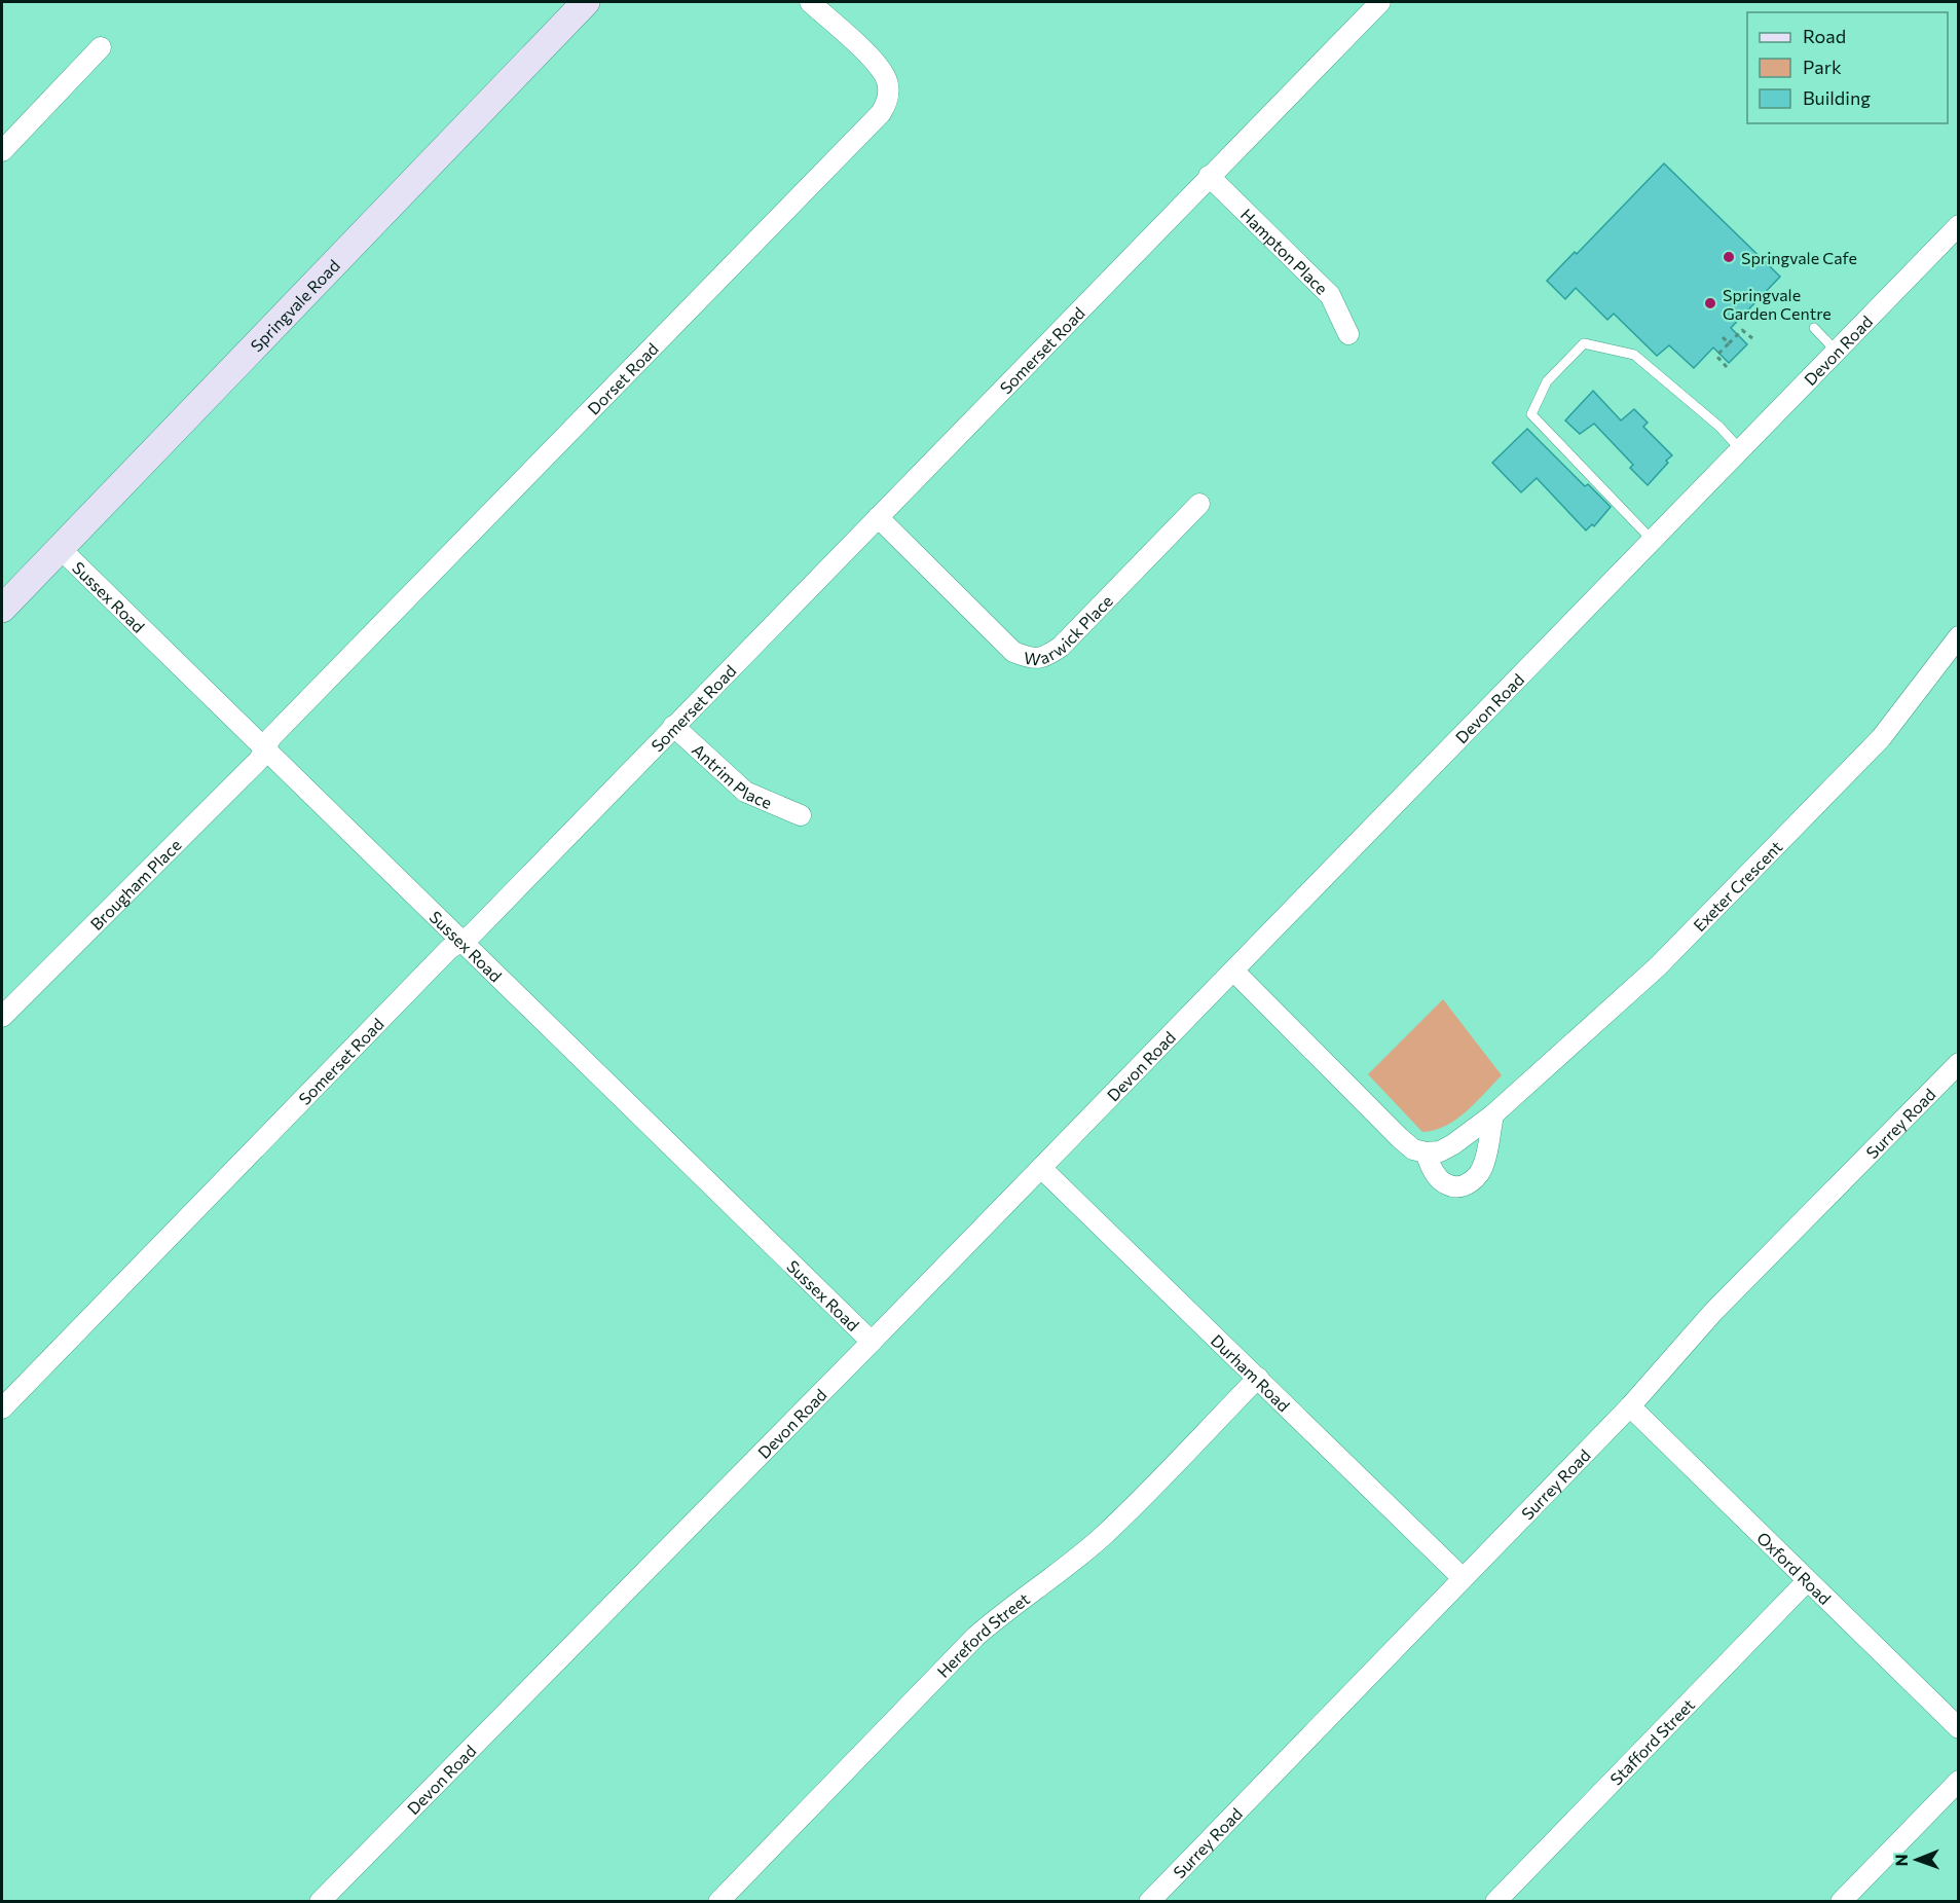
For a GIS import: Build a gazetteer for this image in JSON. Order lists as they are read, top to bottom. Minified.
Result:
{"streets":{"street":["Hampton Place","Springvale Road","Somerset Road","Devon Road","Dorset Road","Sussex Road","Warwick Place","Antrim Place","Brougham Place","Exeter Crescent","Surrey Road","Durham Road","Oxford Road","Hereford Street","Stafford Street"]},"crossings":[["Hampton Place","Somerset Road"],["Springvale Road","Sussex Road"],["Somerset Road","Sussex Road"],["Somerset Road","Warwick Place"],["Somerset Road","Antrim Place"],["Devon Road","Sussex Road"],["Devon Road","Durham Road"],["Dorset Road","Sussex Road"],["Dorset Road","Brougham Place"],["Sussex Road","Brougham Place"],["Surrey Road","Durham Road"],["Surrey Road","Oxford Road"],["Durham Road","Hereford Street"],["Oxford Road","Stafford Street"]],"places":["Springvale Cafe","Springvale Garden Centre"],"legend":["Road","Park","Building"],"north":"left"}
